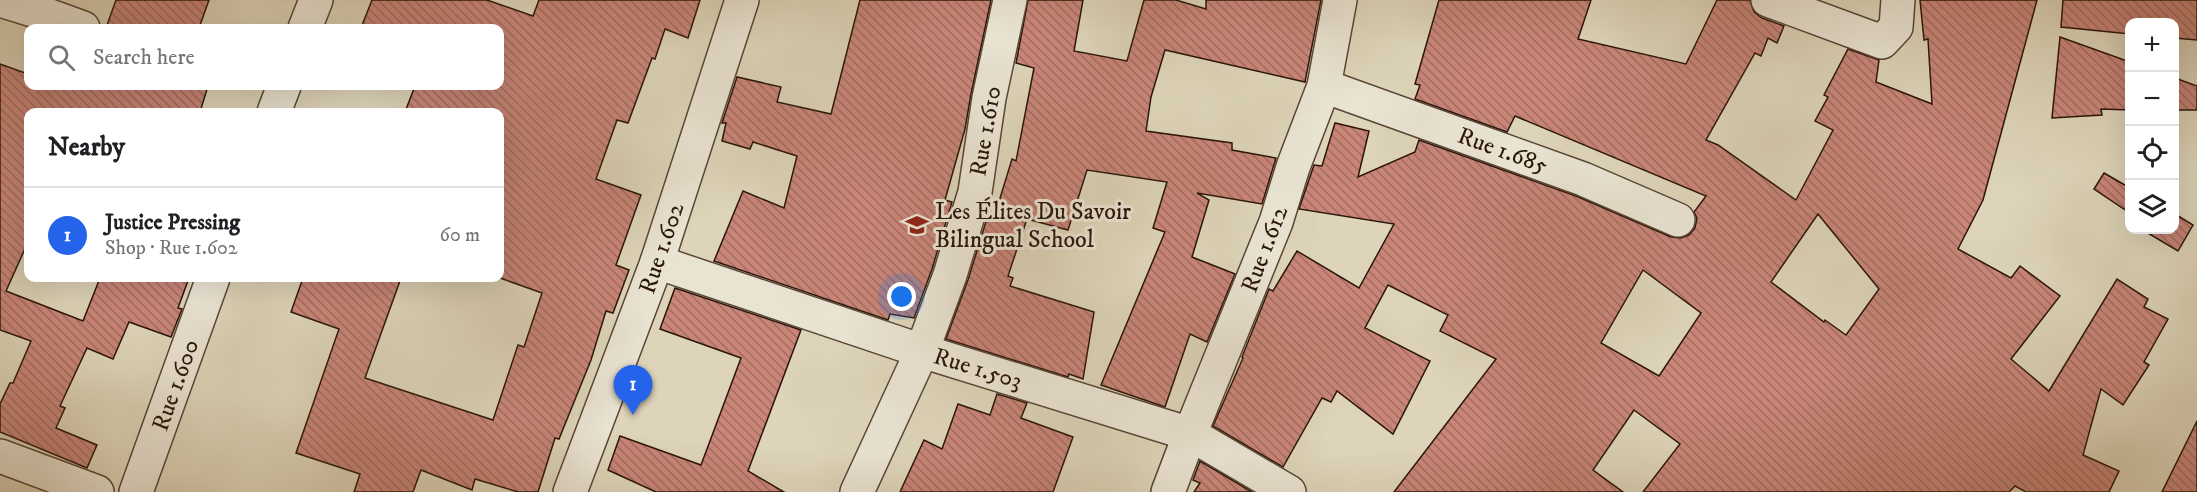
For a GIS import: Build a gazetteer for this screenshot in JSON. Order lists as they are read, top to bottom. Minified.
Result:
{"streets":{"street":["Rue 1.610","Rue 1.685","Rue 1.602","Rue 1.612","Rue 1.503","Rue 1.600"]},"crossings":[["Rue 1.610","Rue 1.503"],["Rue 1.685","Rue 1.612"],["Rue 1.602","Rue 1.503"],["Rue 1.612","Rue 1.503"]],"places":{"school or university":["Les Élites Du Savoir Bilingual School"]},"page":{"map_buttons":["+","−"],"search":"Search here","heading":"Nearby","list":[{"mark":"1","name":"Justice Pressing","note":"Shop · Rue 1.602","value":"60 m"}],"pins":"1"}}
